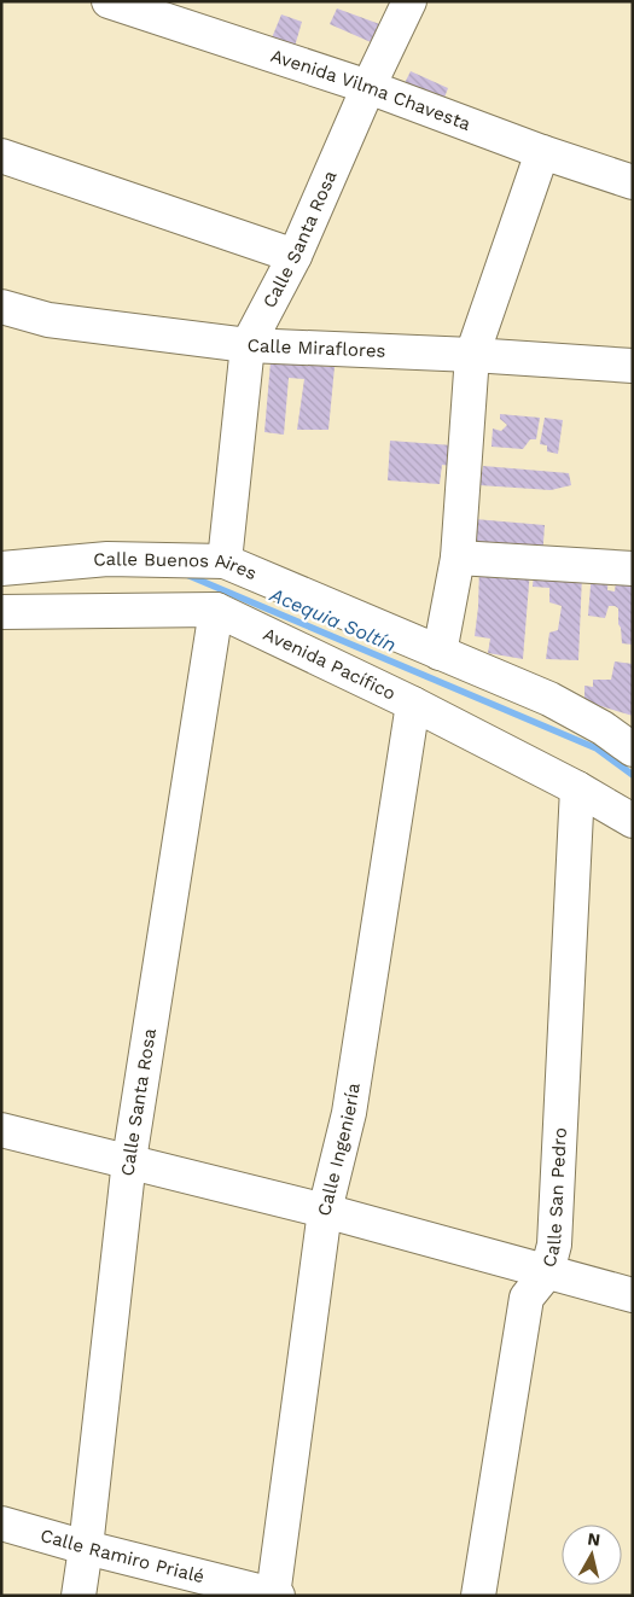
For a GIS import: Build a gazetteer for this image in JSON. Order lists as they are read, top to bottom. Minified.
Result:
{"streets":{"street":["Avenida Vilma Chavesta","Calle Santa Rosa","Calle Miraflores","Calle Buenos Aires","Avenida Pacífico","Calle Ingeniería","Calle San Pedro","Calle Ramiro Prialé"]},"crossings":[["Avenida Vilma Chavesta","Calle Santa Rosa"],["Calle Santa Rosa","Calle Miraflores"],["Calle Santa Rosa","Calle Buenos Aires"],["Calle Santa Rosa","Avenida Pacífico"],["Calle Santa Rosa","Calle Ramiro Prialé"],["Avenida Pacífico","Calle Ingeniería"],["Avenida Pacífico","Calle San Pedro"],["Calle Ingeniería","Calle Ramiro Prialé"]],"water":["Acequia Soltín"],"north":"top"}
